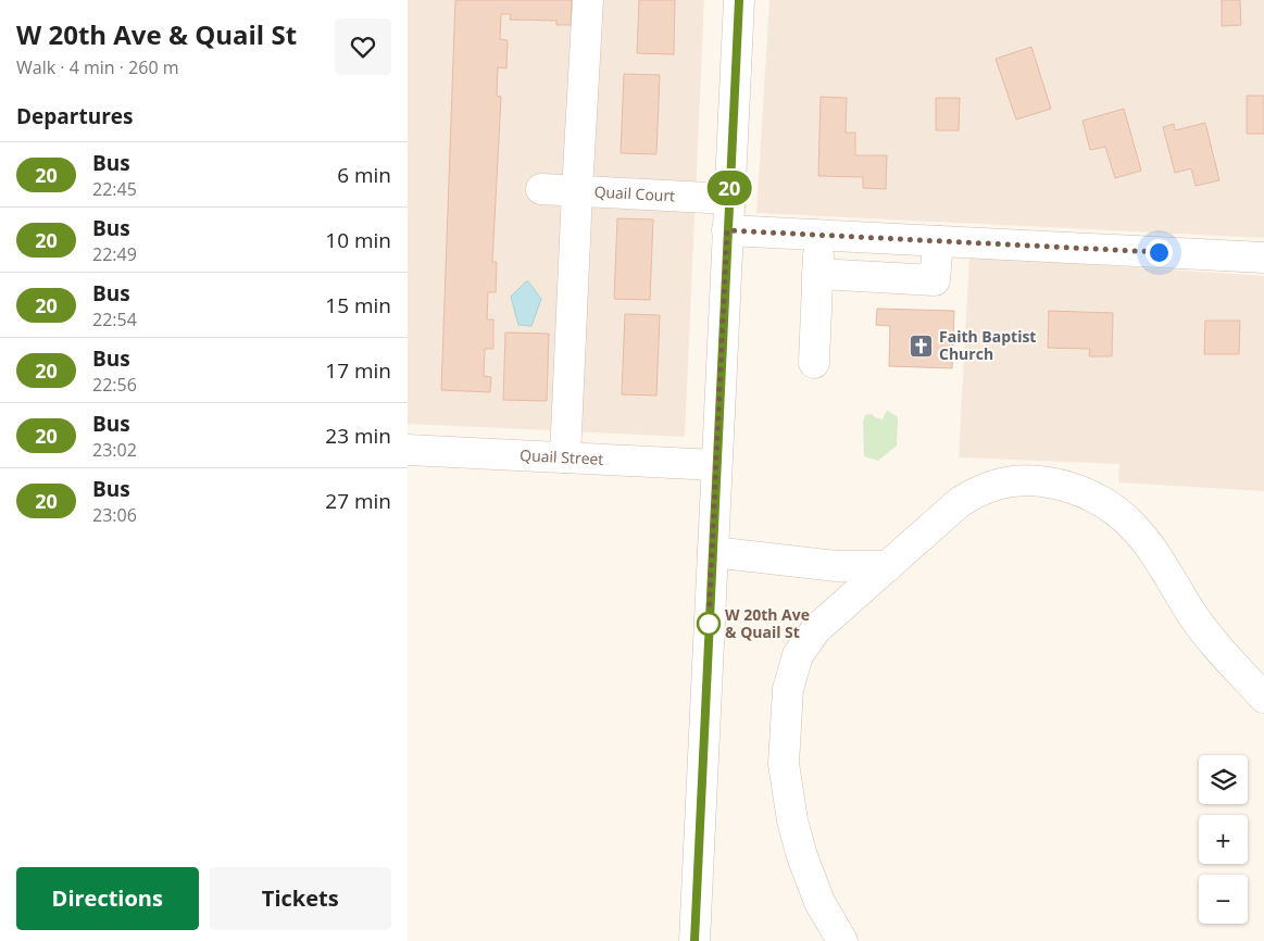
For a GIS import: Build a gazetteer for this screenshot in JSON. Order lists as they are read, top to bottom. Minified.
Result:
{"streets":{"street":["Quail Court","Quail Street"]},"places":{"church":["Faith Baptist Church"],"other":["W 20th Ave & Quail St"]},"lines":["bus line 20"],"page":{"heading":[["W 20th Ave & Quail St","Walk · 4 min · 260 m"],"Departures"],"on_map":"20","list":[{"mark":"20","name":"Bus","note":"22:45","value":"6 min"},{"mark":"20","name":"Bus","note":"22:49","value":"10 min"},{"mark":"20","name":"Bus","note":"22:54","value":"15 min"},{"mark":"20","name":"Bus","note":"22:56","value":"17 min"},{"mark":"20","name":"Bus","note":"23:02","value":"23 min"},{"mark":"20","name":"Bus","note":"23:06","value":"27 min"}],"map_buttons":["+","−"],"buttons":["Directions","Tickets"]}}
